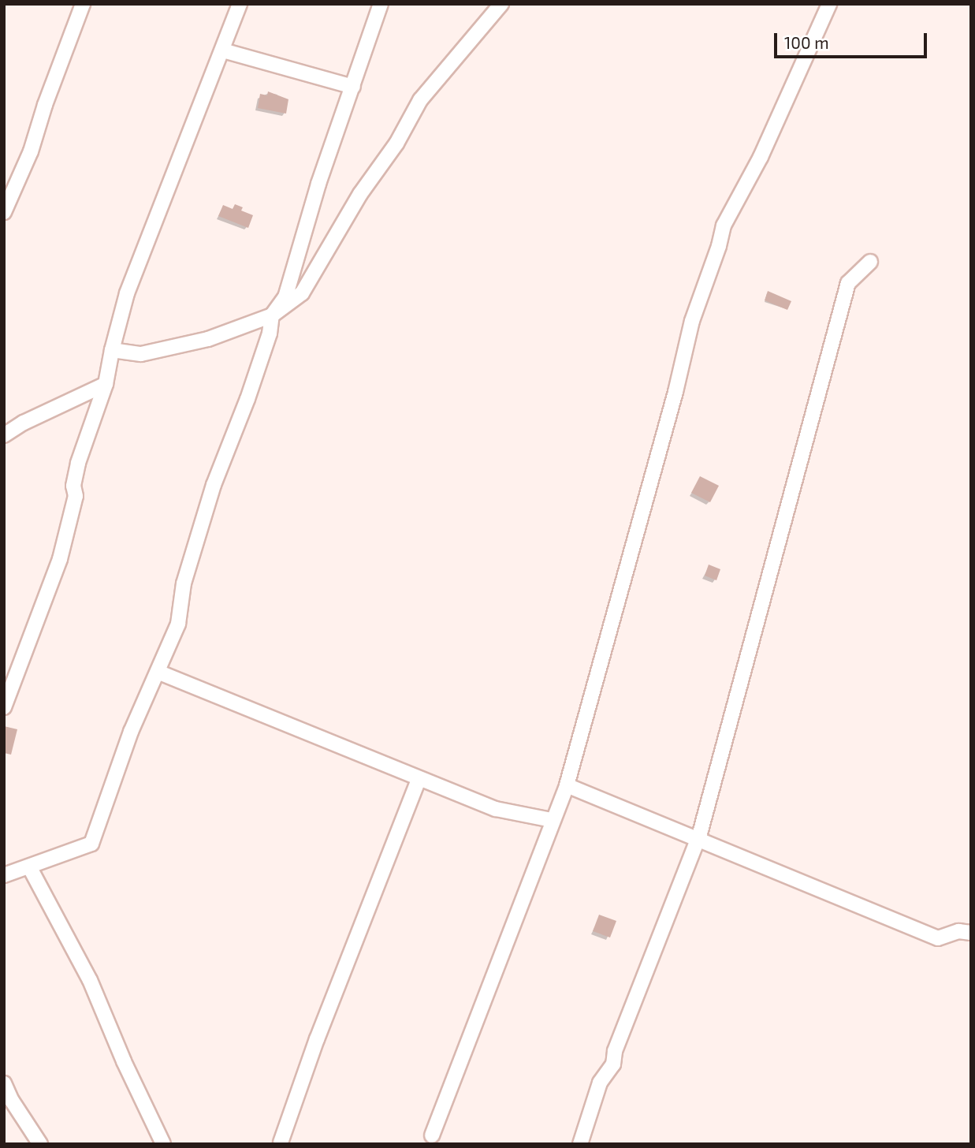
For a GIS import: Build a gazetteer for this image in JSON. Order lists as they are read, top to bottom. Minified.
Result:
{"scale_bar":"100 m"}
